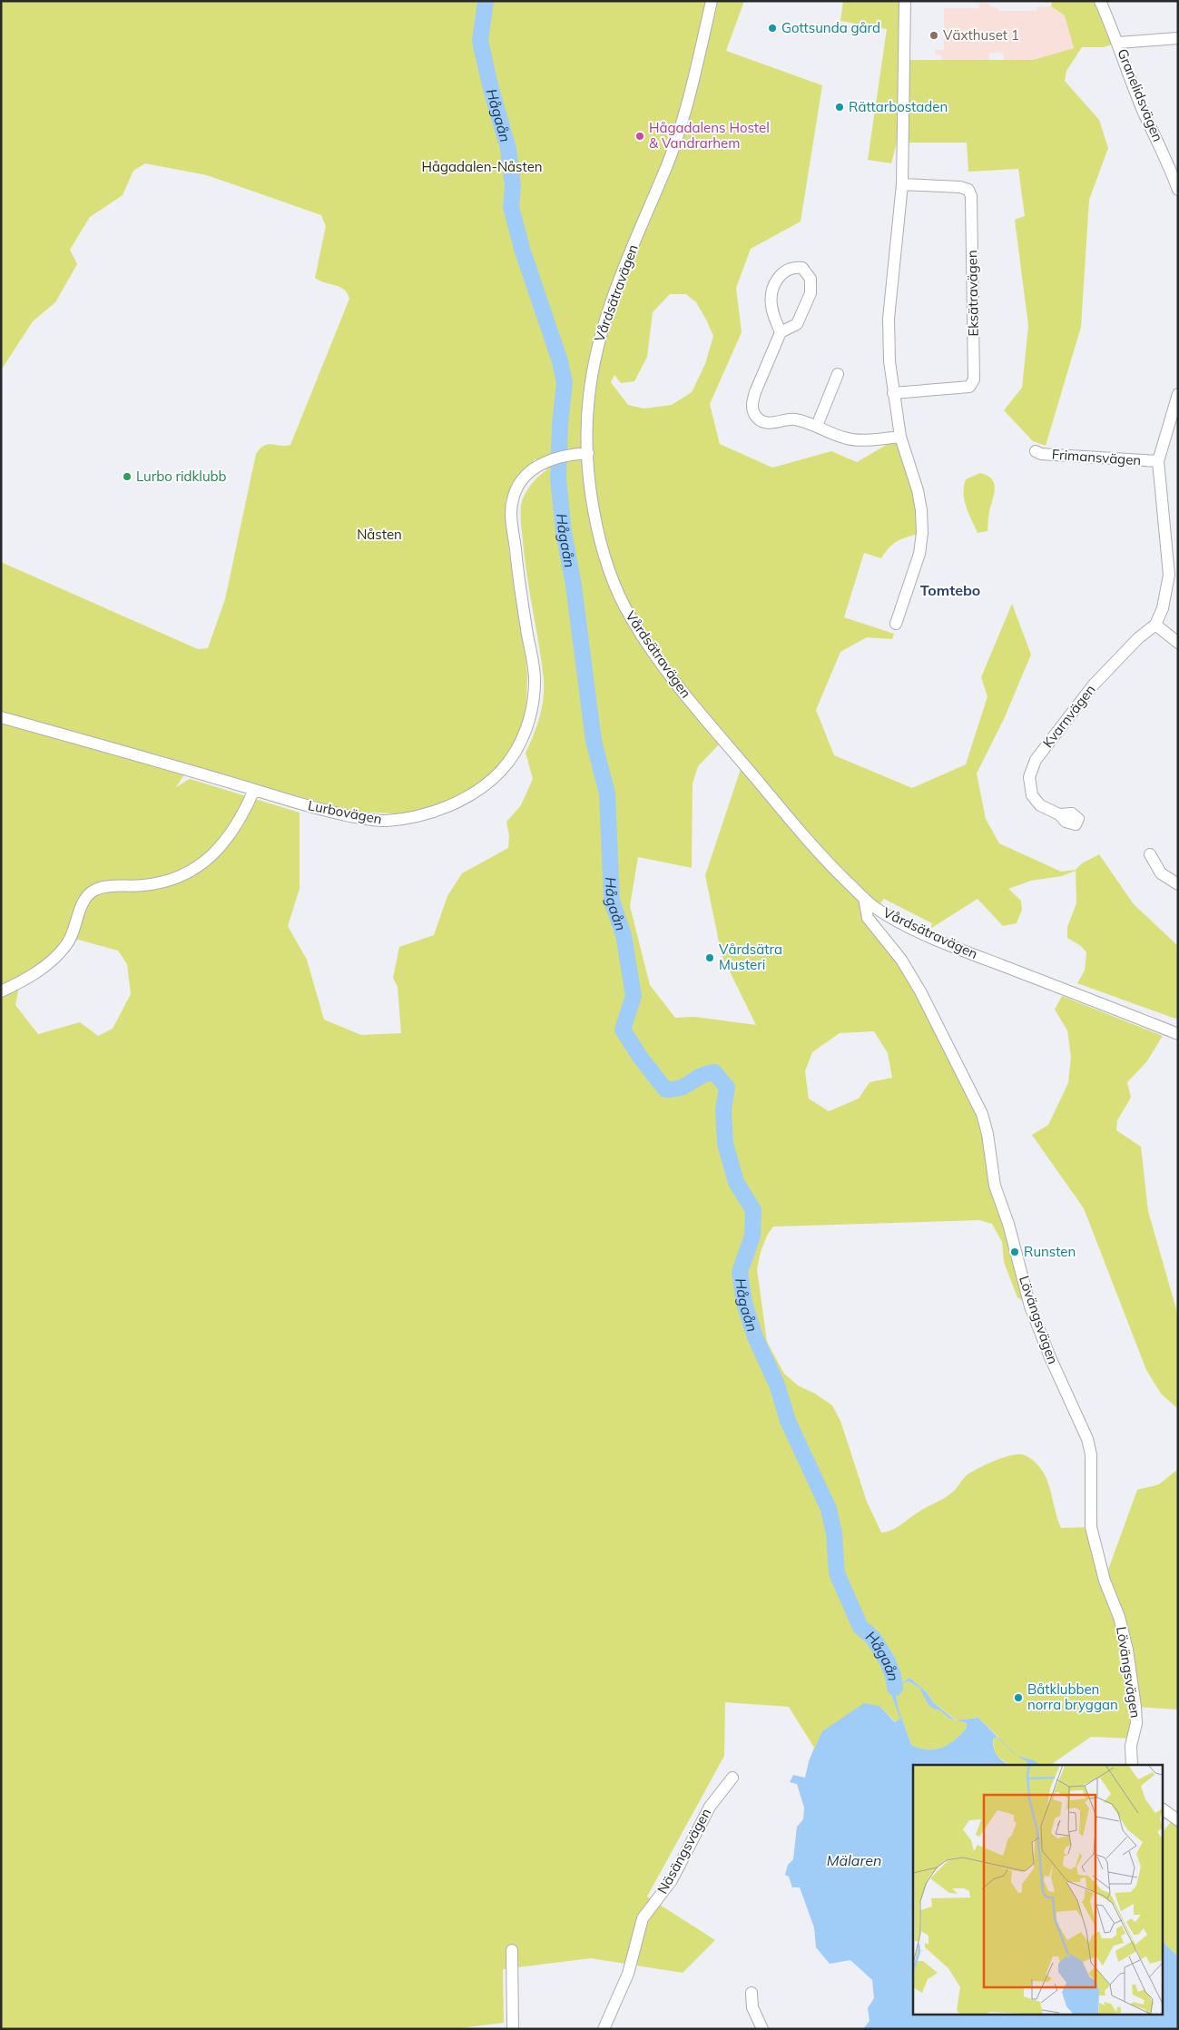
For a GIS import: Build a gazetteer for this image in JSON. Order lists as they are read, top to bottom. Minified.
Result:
{"streets":{"street":["Granelidsvägen","Vårdsätravägen","Eksätravägen","Frimansvägen","Kvarnvägen","Lurbovägen","Lövängsvägen","Näsängsvägen"]},"crossings":[["Vårdsätravägen","Lurbovägen"],["Vårdsätravägen","Lövängsvägen"]],"districts":["Tomtebo"],"water":["Hågaån","Mälaren"],"parks":["Hågadalen-Nåsten","Nåsten"],"places":["Gottsunda gård","Växthuset 1","Rättarbostaden","Hågadalens Hostel & Vandrarhem","Lurbo ridklubb","Vårdsätra Musteri","Runsten","Båtklubben norra bryggan"]}
